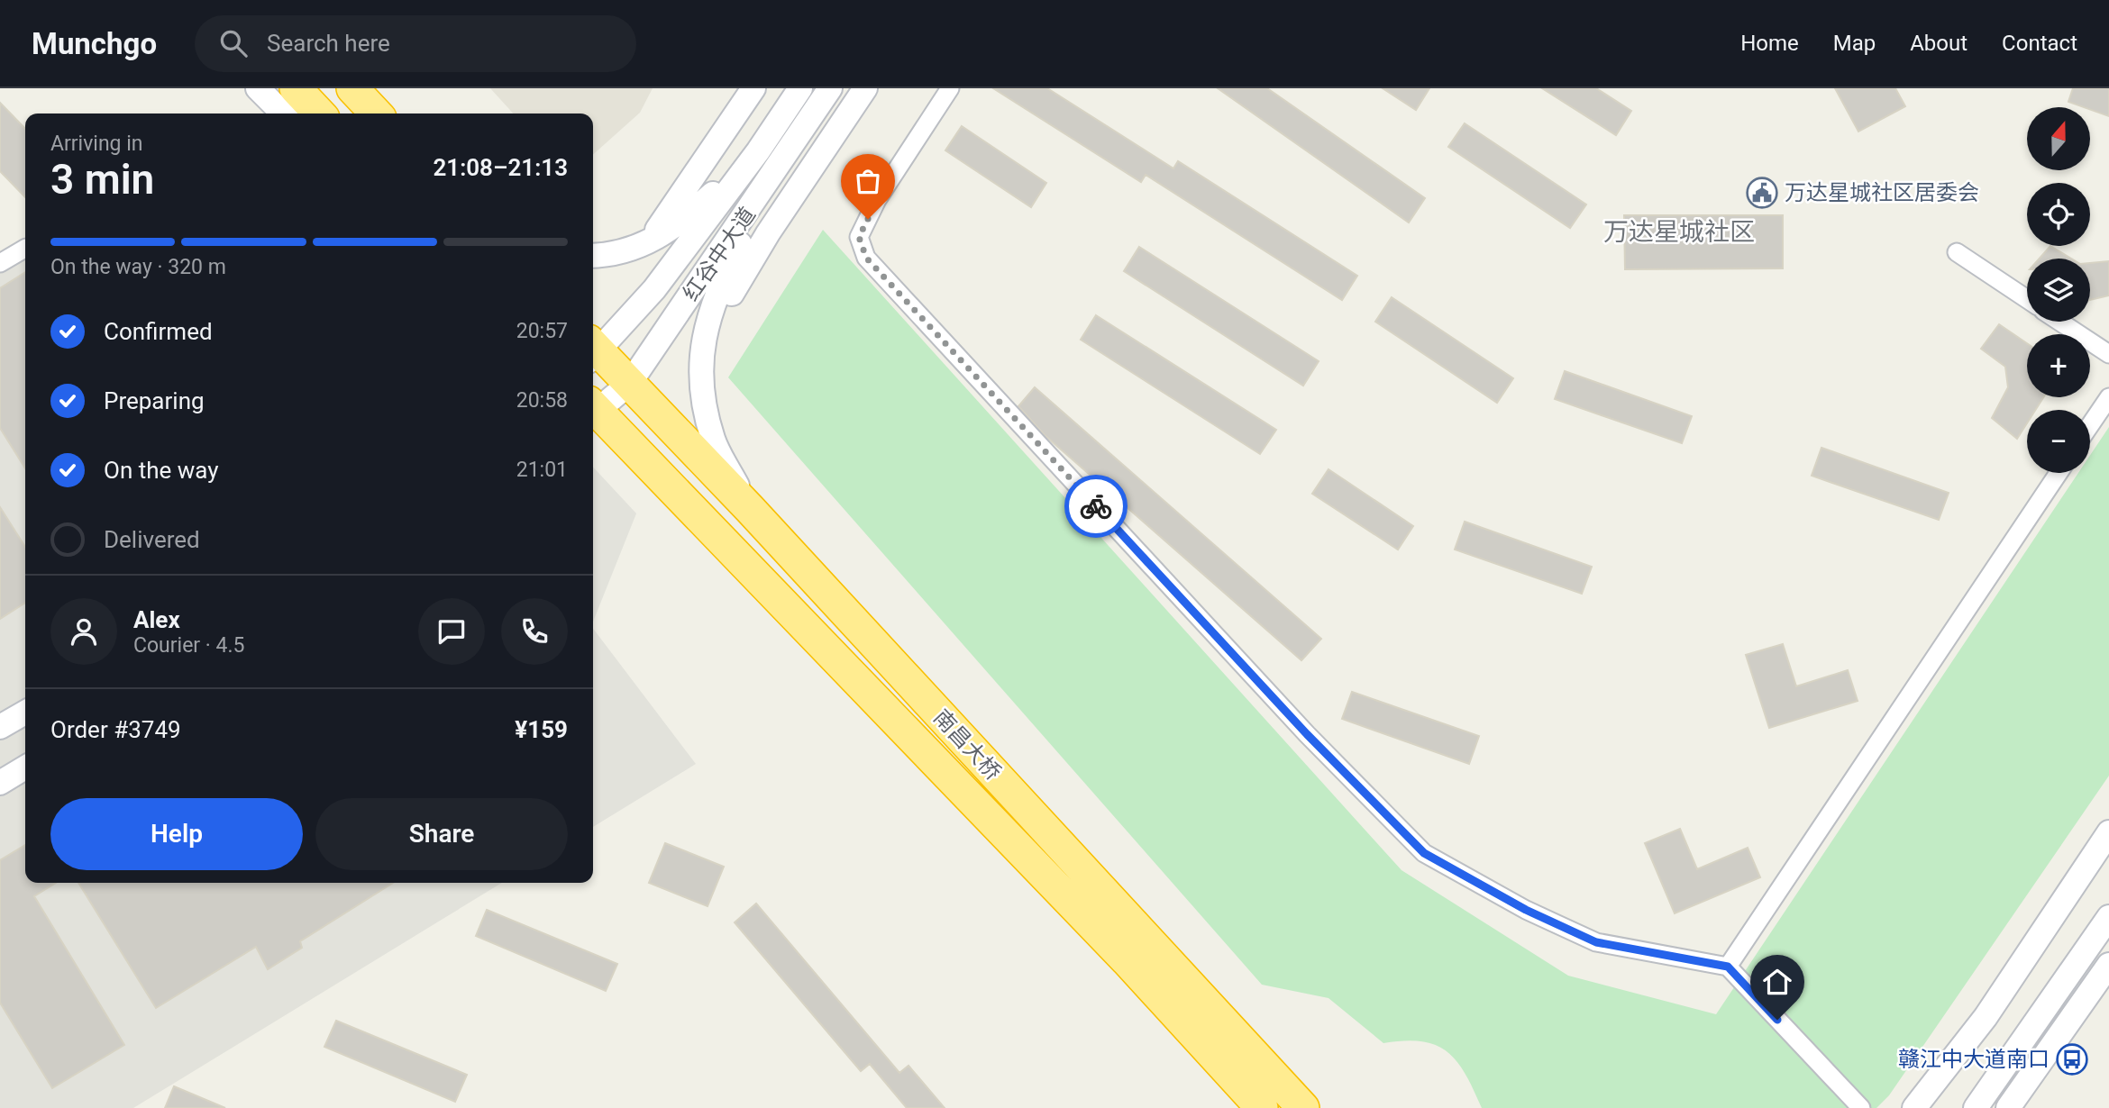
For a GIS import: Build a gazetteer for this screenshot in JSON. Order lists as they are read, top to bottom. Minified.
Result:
{"streets":{"highway":["南昌大桥"],"main road":["红谷中大道"]},"crossings":[["红谷中大道","南昌大桥"]],"districts":["万达星城社区"],"places":{"public building":["万达星城社区居委会"],"bus stop":["赣江中大道南口"]},"north":"top","page":{"header":"Munchgo","search":"Search here","nav":["Home","Map","About","Contact"],"map_buttons":["+","−"],"heading":["3 min","Arriving in","21:08–21:13"],"panel":["Alex","Courier · 4.5","Order #3749","¥159"],"bar":"On the way · 320 m","list":[["Confirmed","20:57"],["Preparing","20:58"],["On the way","21:01"],"Delivered"],"buttons":["Help","Share"]}}
